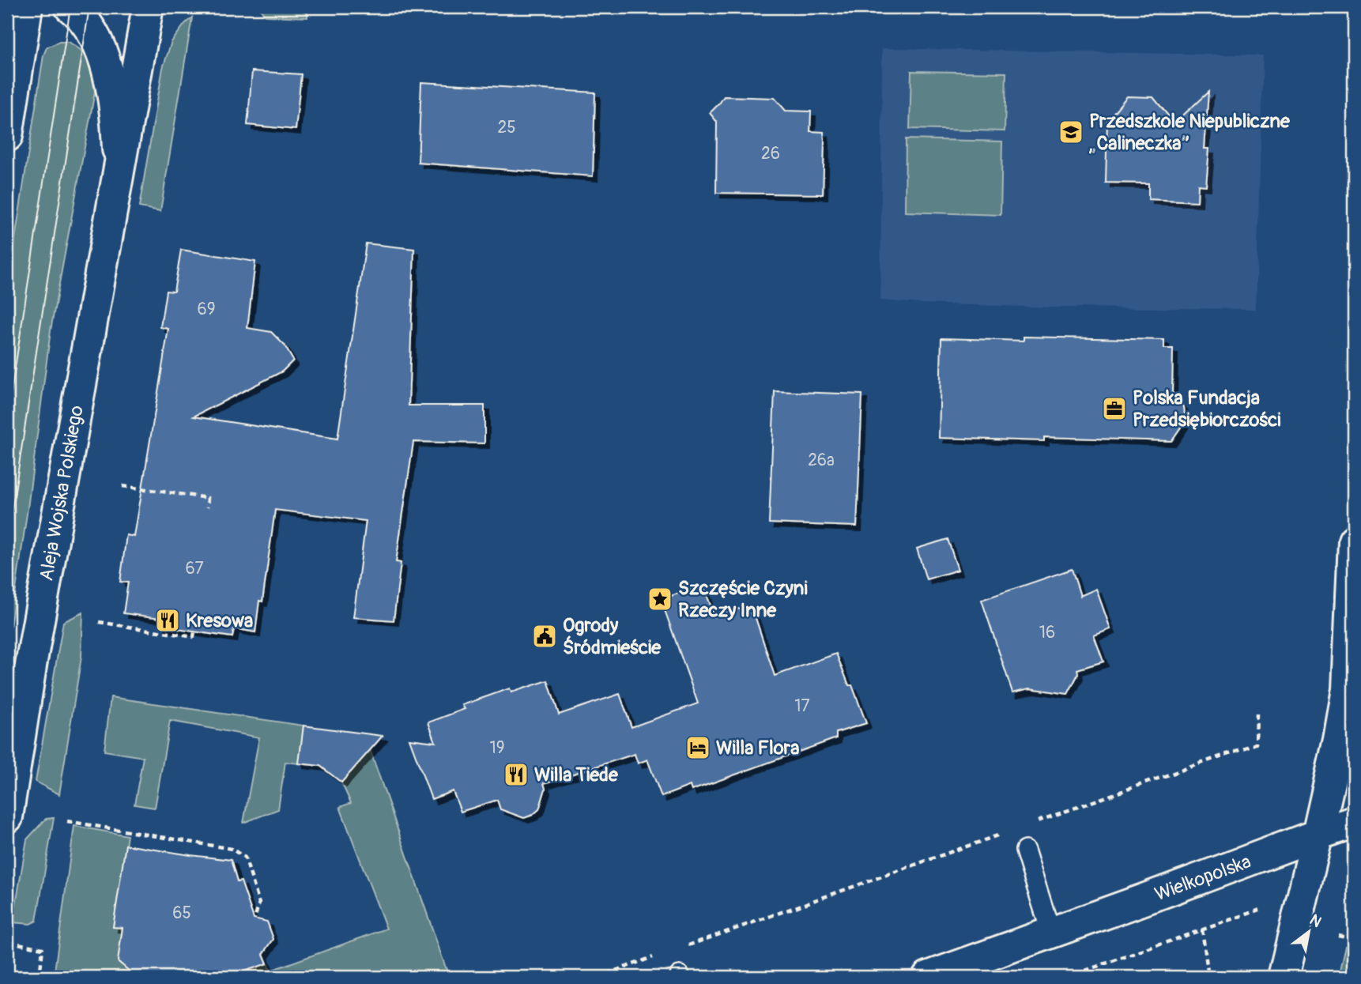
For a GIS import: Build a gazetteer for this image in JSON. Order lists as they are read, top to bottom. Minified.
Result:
{"streets":{"street":["Aleja Wojska Polskiego","Wielkopolska"]},"places":{"school or university":["Przedszkole Niepubliczne „Calineczka”"],"office":["Polska Fundacja Przedsiębiorczości"],"place":["Szczęście Czyni Rzeczy Inne"],"restaurant":["Kresowa","Willa Tiede"],"public building":["Ogrody Śródmieście"],"hotel":["Willa Flora"]},"house_numbers":["25","26","69","26a","67","16","17","19","65"],"north":"top right"}
